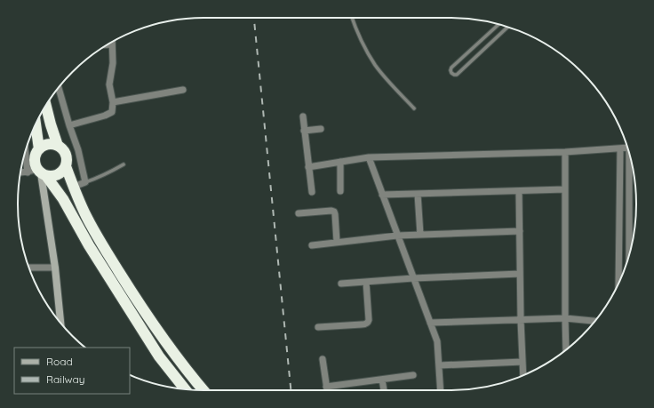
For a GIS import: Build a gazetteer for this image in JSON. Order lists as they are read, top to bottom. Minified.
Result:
{"legend":["Road","Railway"]}
